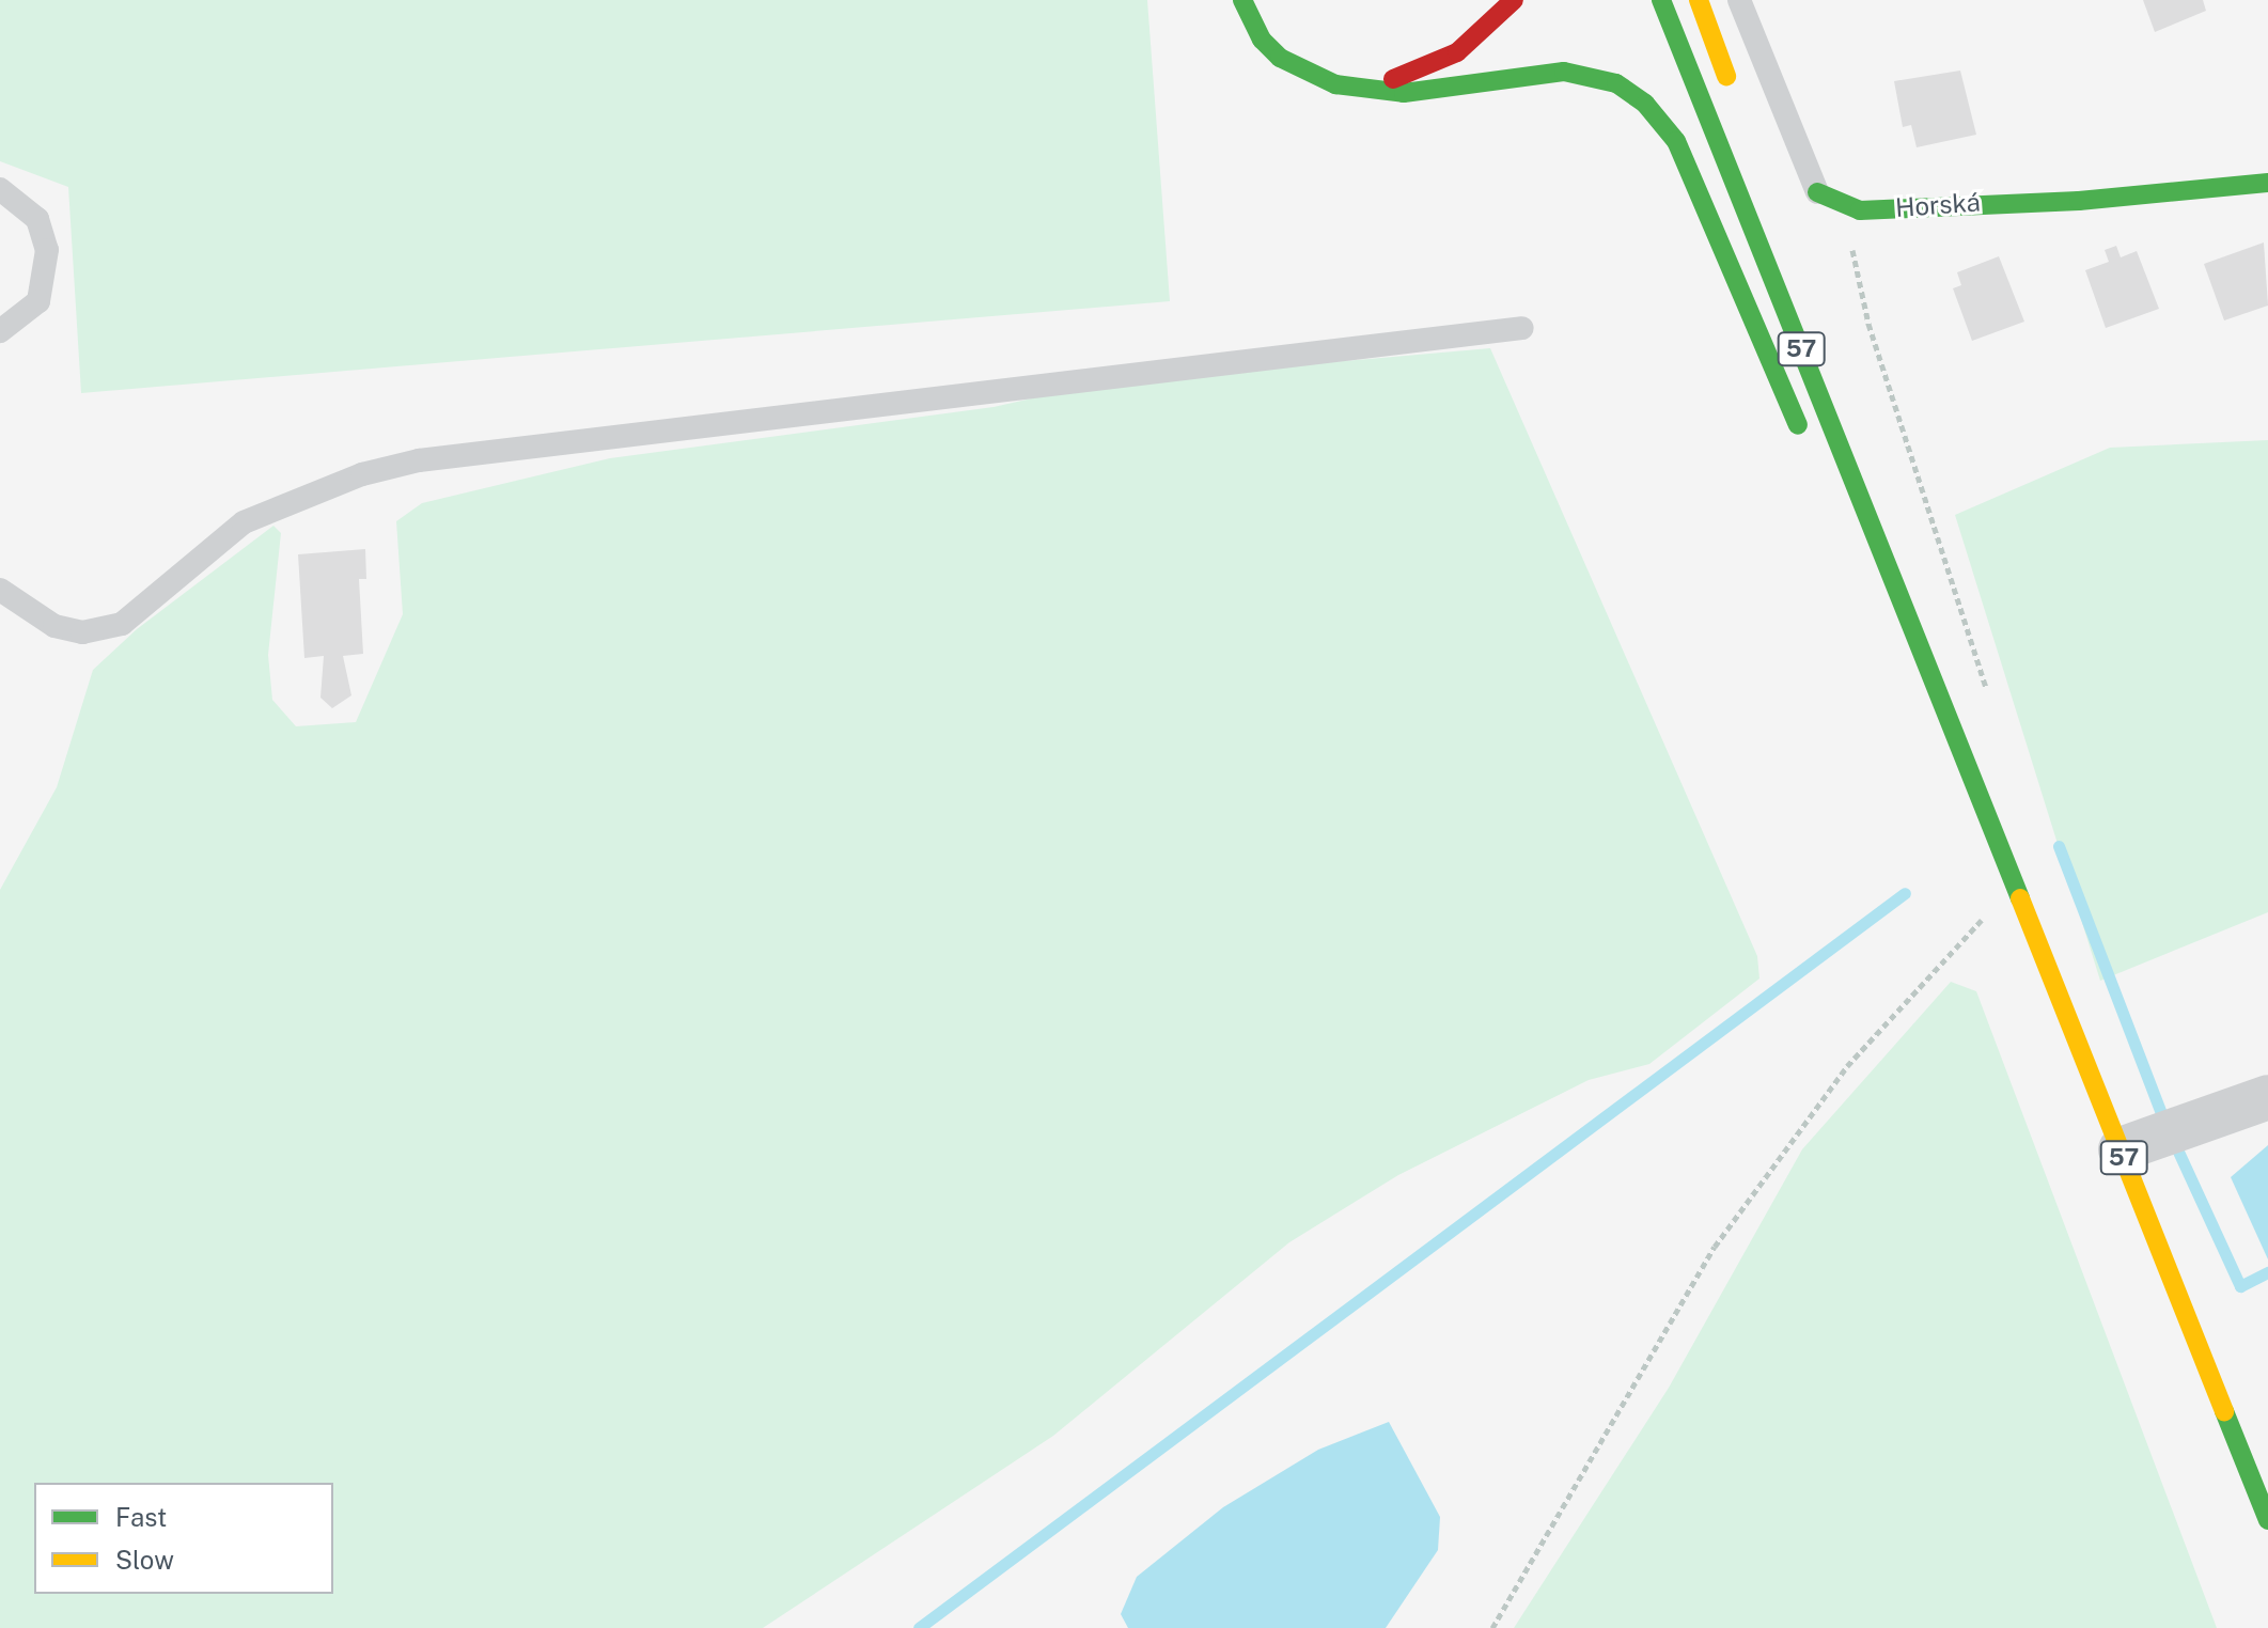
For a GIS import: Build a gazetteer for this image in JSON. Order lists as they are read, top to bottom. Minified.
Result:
{"streets":{"main road":["Horská","57"]},"legend":["Fast","Slow"]}
